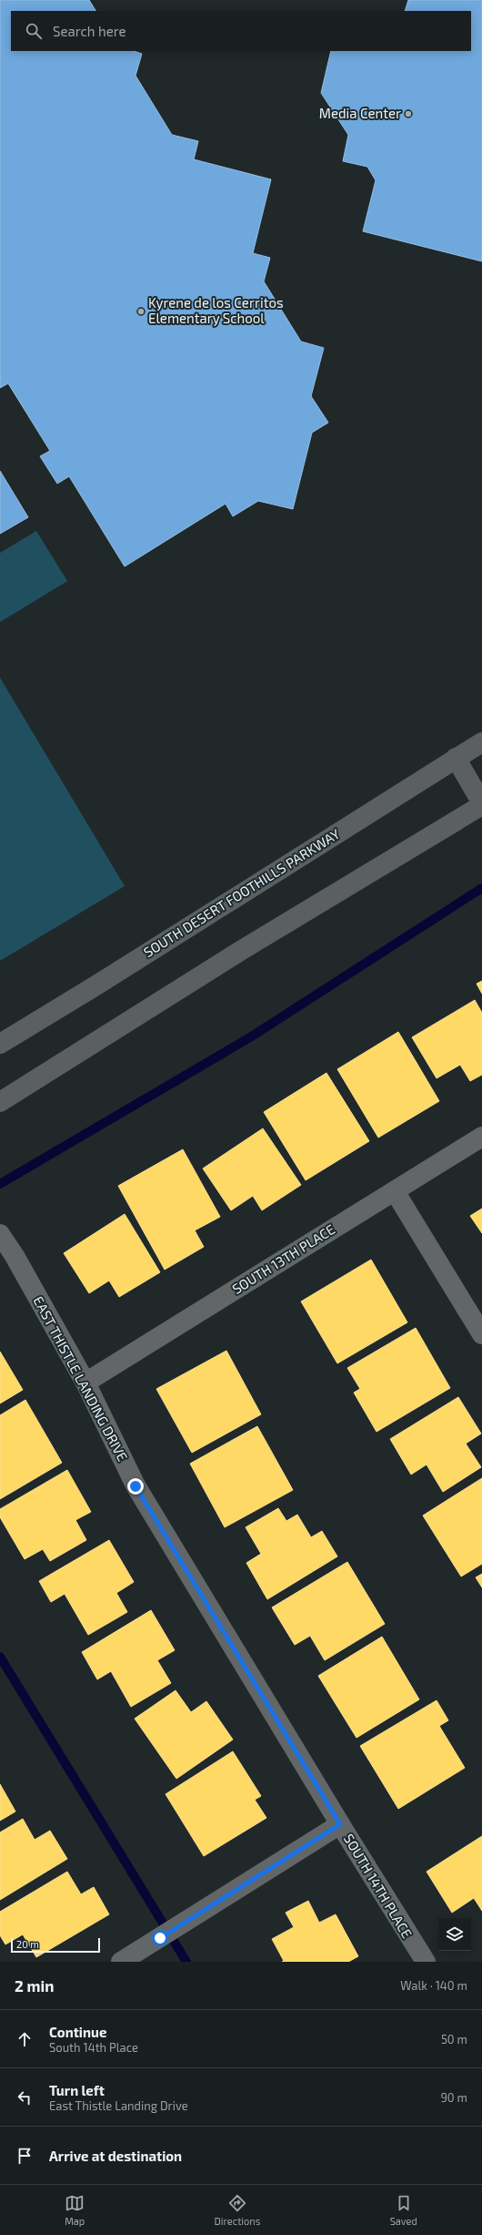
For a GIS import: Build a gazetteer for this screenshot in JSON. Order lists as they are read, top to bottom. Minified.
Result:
{"streets":{"street":["SOUTH DESERT FOOTHILLS PARKWAY","SOUTH 13TH PLACE","EAST THISTLE LANDING DRIVE","SOUTH 14TH PLACE"]},"crossings":[["SOUTH 13TH PLACE","EAST THISTLE LANDING DRIVE"],["EAST THISTLE LANDING DRIVE","SOUTH 14TH PLACE"]],"places":["Media Center","Kyrene de los Cerritos Elementary School"],"scale_bar":"20 m","page":{"search":"Search here","scale":"20 m","heading":["2 min","Walk · 140 m"],"list":[["Continue","South 14th Place","50 m"],["Turn left","East Thistle Landing Drive","90 m"],"Arrive at destination"],"nav":["Map","Directions","Saved"]}}
